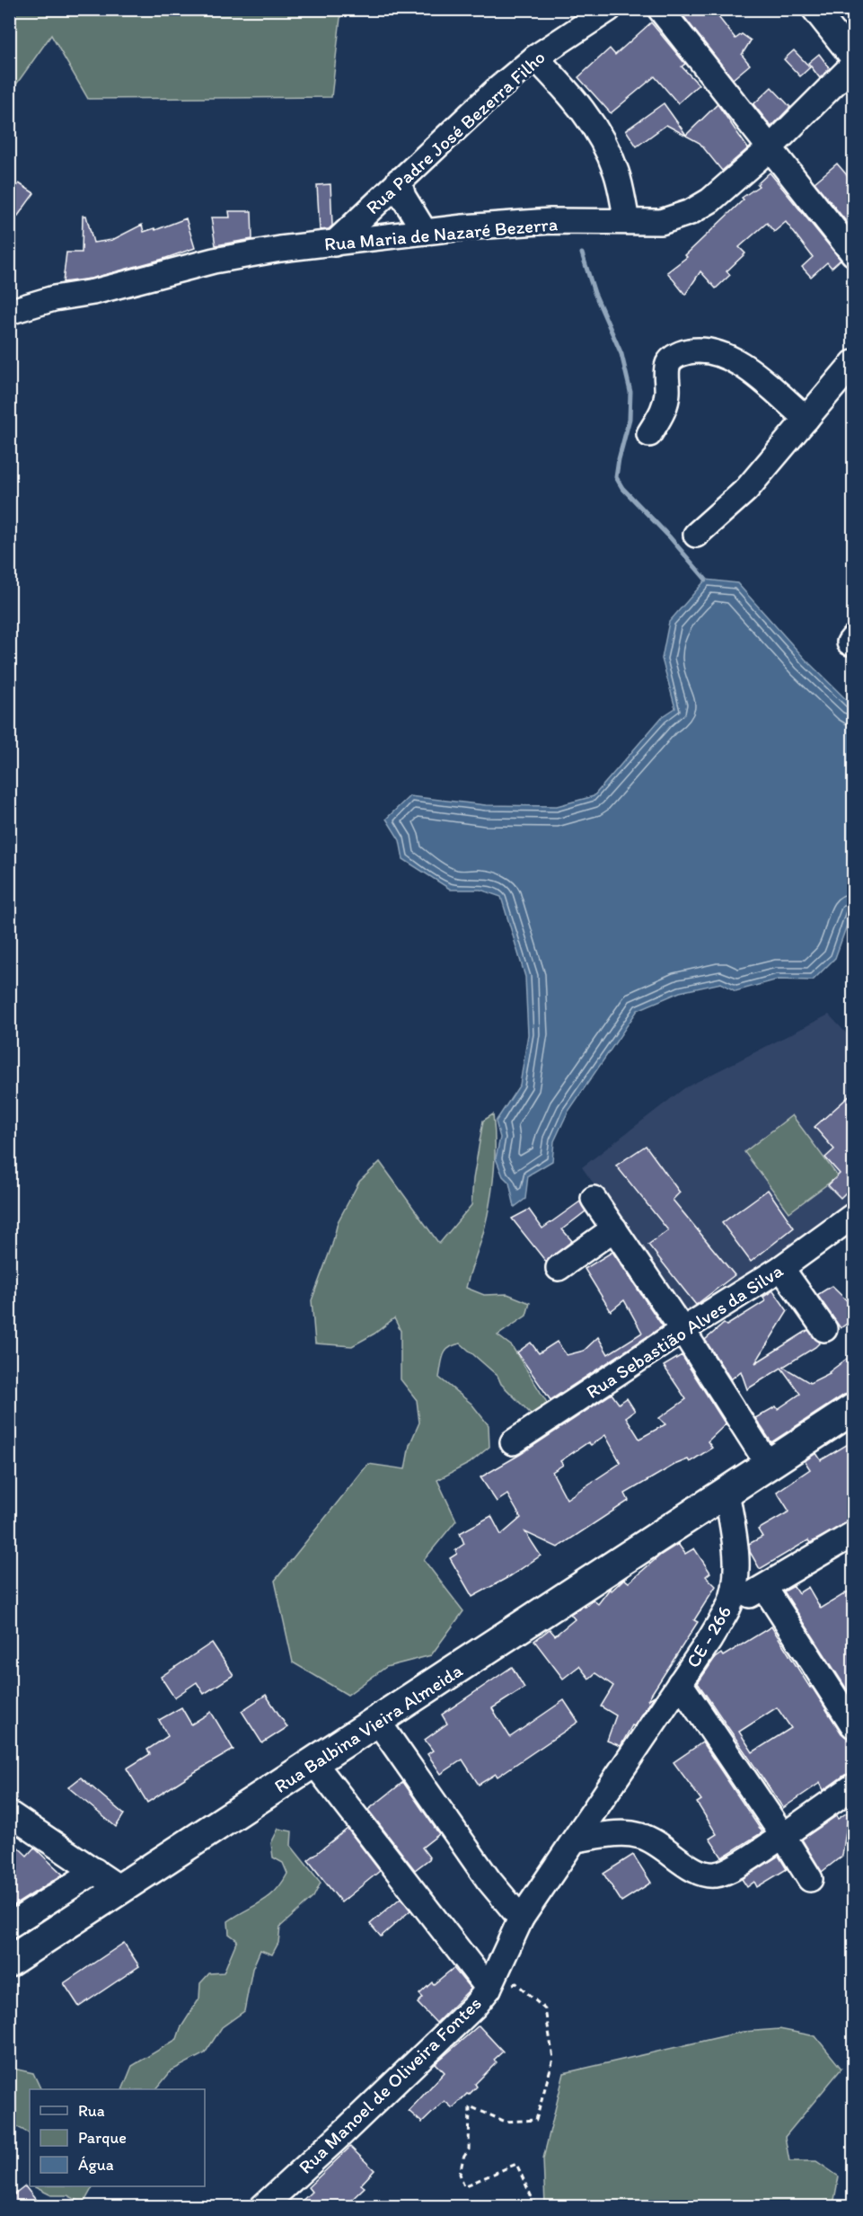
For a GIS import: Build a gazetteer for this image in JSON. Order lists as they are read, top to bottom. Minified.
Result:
{"streets":{"main road":["Rua Balbina Vieira Almeida"],"street":["Rua Padre José Bezerra Filho","Rua Maria de Nazaré Bezerra","Rua Sebastião Alves da Silva","CE - 266","Rua Manoel de Oliveira Fontes"]},"crossings":[["Rua Padre José Bezerra Filho","Rua Maria de Nazaré Bezerra"],["CE - 266","Rua Balbina Vieira Almeida"],["CE - 266","Rua Manoel de Oliveira Fontes"]],"legend":["Rua","Parque","Água"]}
